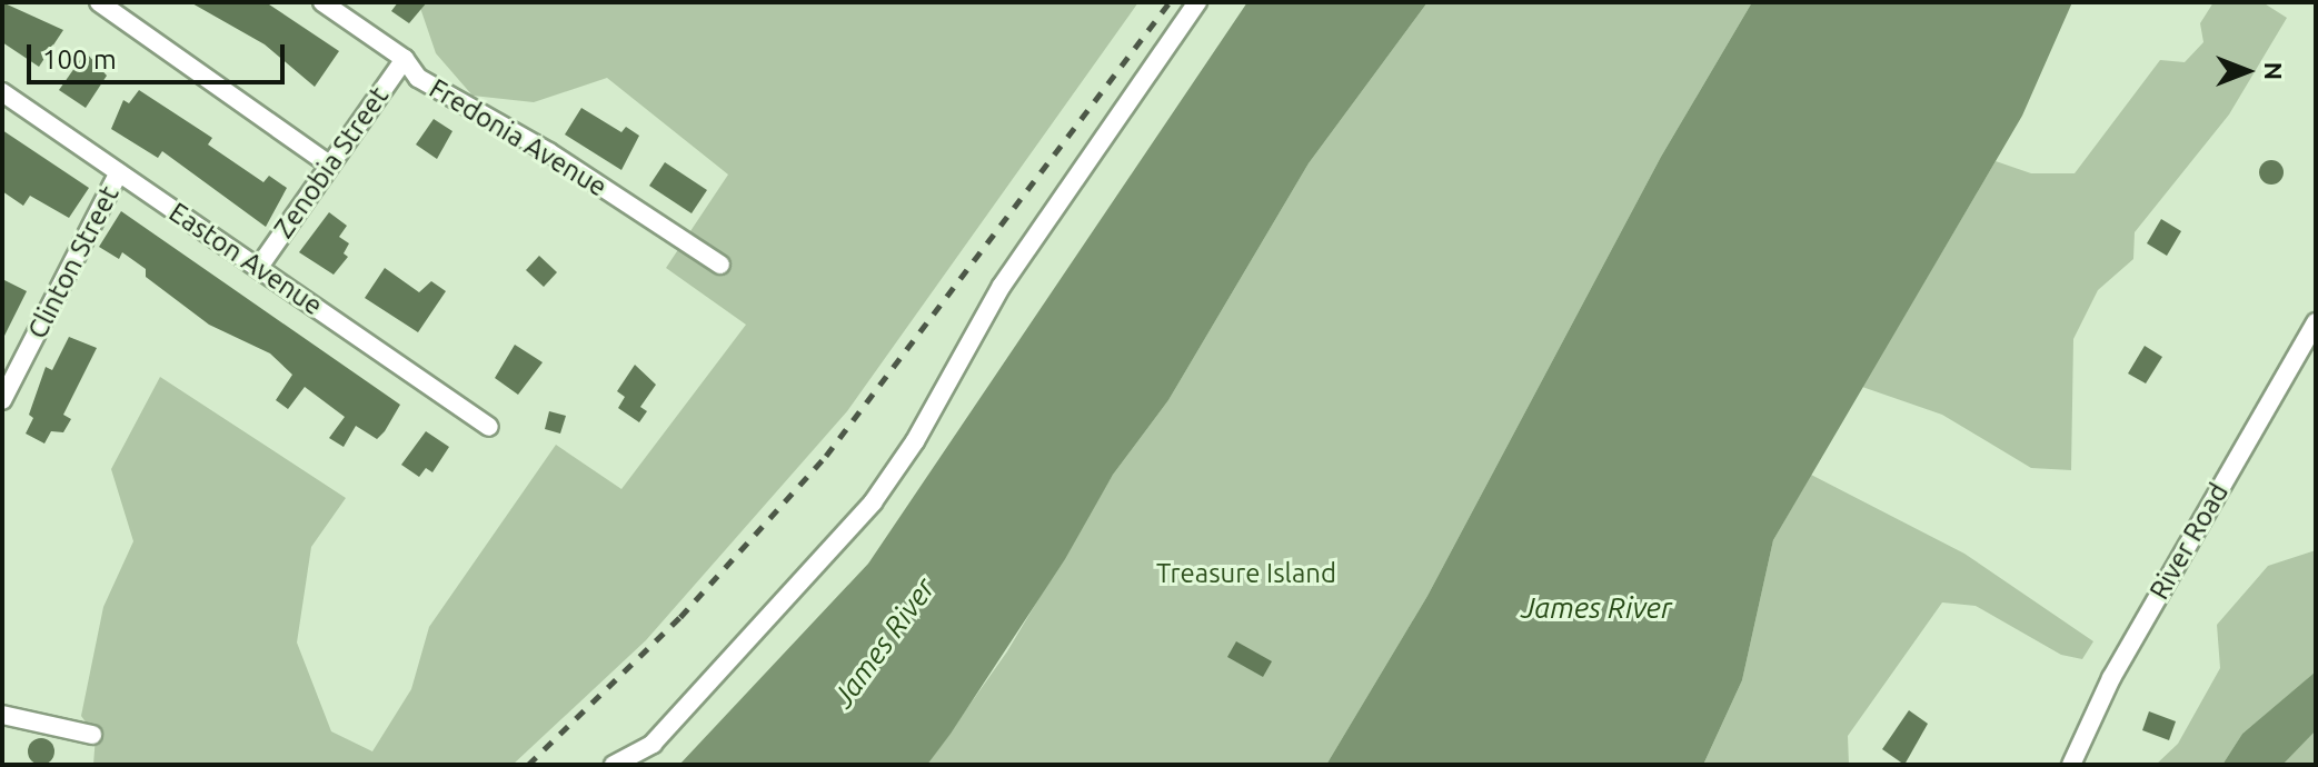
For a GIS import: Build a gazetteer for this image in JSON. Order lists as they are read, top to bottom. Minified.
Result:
{"streets":{"street":["Fredonia Avenue","Zenobia Street","Easton Avenue","Clinton Street","River Road"]},"crossings":[["Fredonia Avenue","Zenobia Street"],["Zenobia Street","Easton Avenue"],["Easton Avenue","Clinton Street"]],"water":["James River"],"parks":["Treasure Island"],"scale_bar":"100 m","north":"right"}
